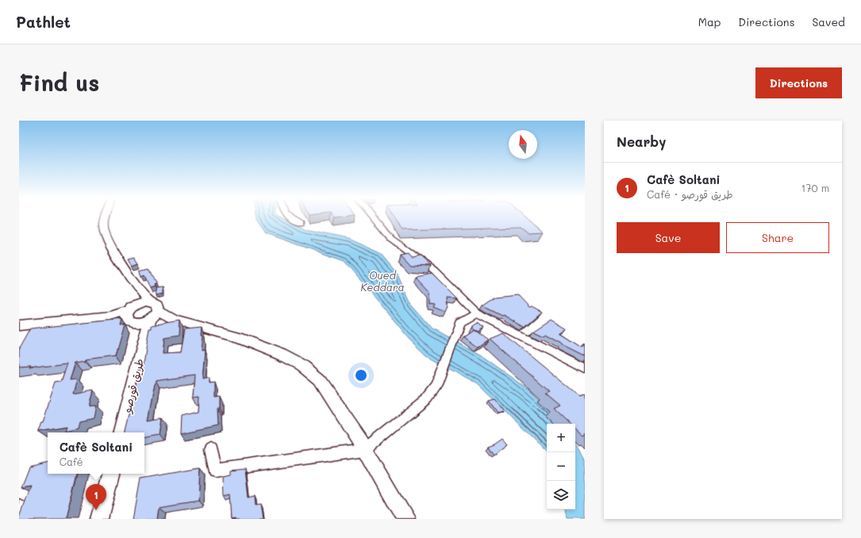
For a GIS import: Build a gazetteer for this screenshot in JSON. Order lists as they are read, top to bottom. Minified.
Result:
{"streets":{"main road":["طريق قورصو"]},"water":["Oued Keddara"],"north":"top","page":{"header":"Pathlet","nav":["Map","Directions","Saved"],"buttons":["Directions",["Save","Share"]],"title":"Find us","heading":"Nearby","list":[{"mark":"1","name":"Cafè Soltani","note":"Café · طريق قورصو","value":"170 m"}],"map_buttons":["+","−"],"popup":["Cafè Soltani","Café"],"pins":"1"}}
